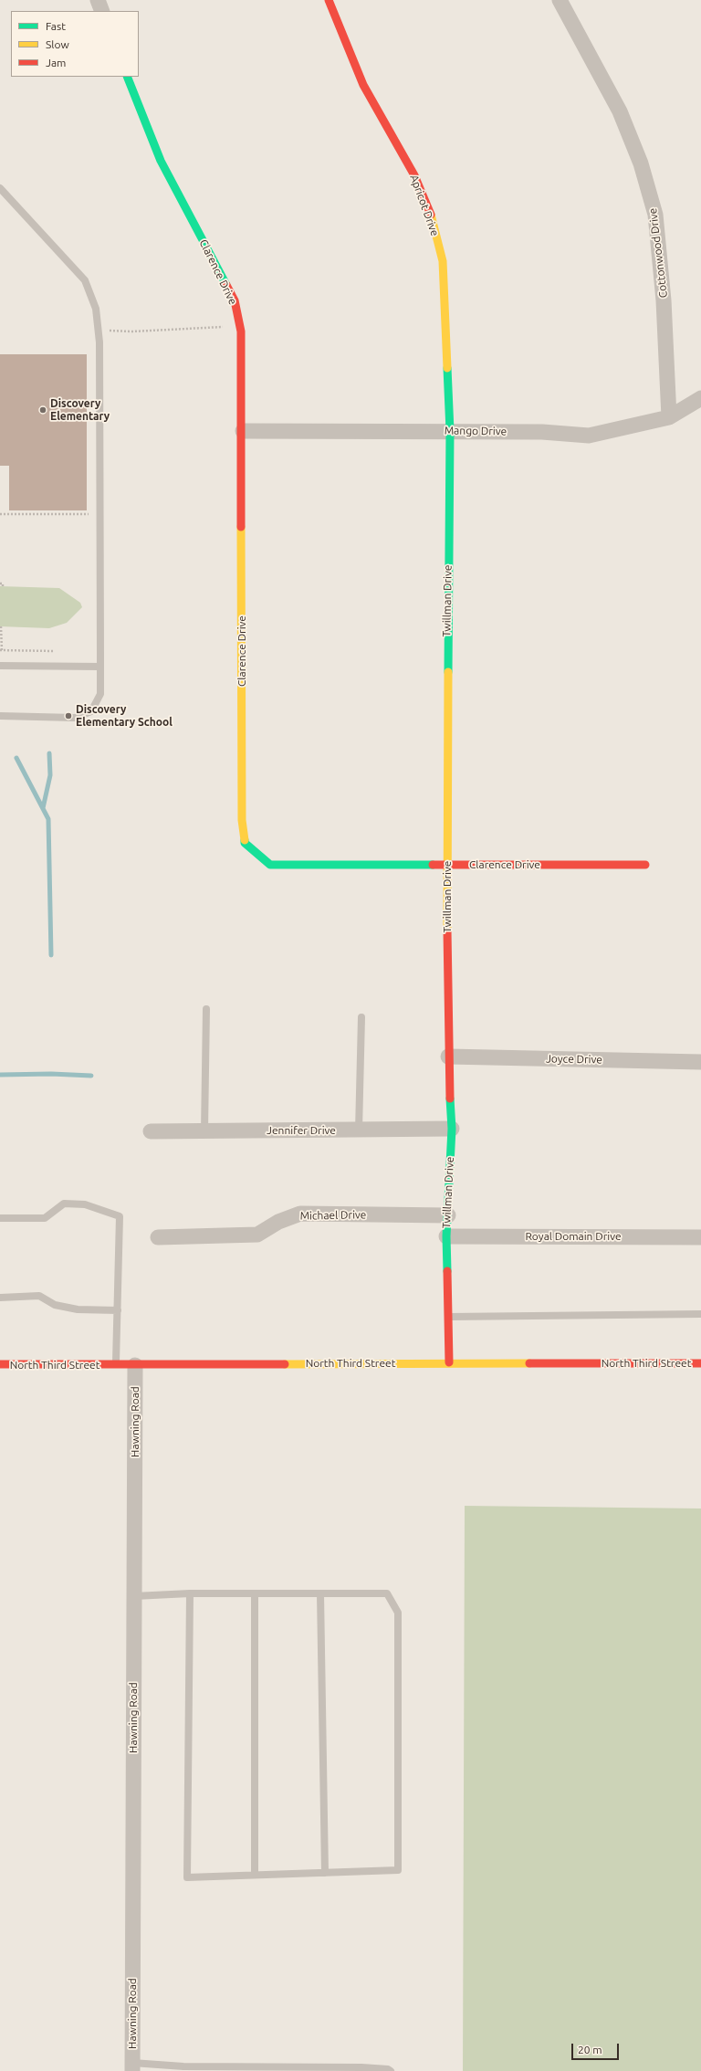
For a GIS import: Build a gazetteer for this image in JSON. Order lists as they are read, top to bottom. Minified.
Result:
{"streets":{"street":["Apricot Drive","Cottonwood Drive","Clarence Drive","Mango Drive","Twillman Drive","Joyce Drive","Jennifer Drive","Michael Drive","Royal Domain Drive","North Third Street","Hawning Road"]},"crossings":[["Apricot Drive","Mango Drive"],["Apricot Drive","Twillman Drive"],["Cottonwood Drive","Mango Drive"],["Clarence Drive","Mango Drive"],["Clarence Drive","Twillman Drive"],["Mango Drive","Twillman Drive"],["Twillman Drive","Joyce Drive"],["Twillman Drive","Jennifer Drive"],["Twillman Drive","Michael Drive"],["Twillman Drive","Royal Domain Drive"],["Twillman Drive","North Third Street"],["North Third Street","Hawning Road"]],"places":["Discovery Elementary","Discovery Elementary School"],"legend":["Fast","Slow","Jam"],"scale_bar":"20 m"}
